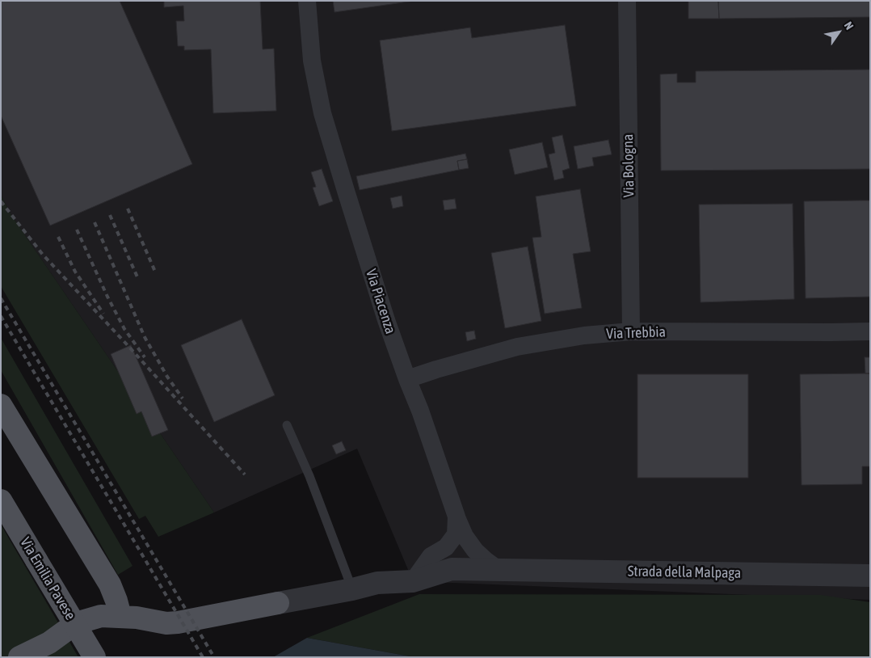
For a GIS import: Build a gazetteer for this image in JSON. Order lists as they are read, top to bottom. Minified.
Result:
{"streets":{"main road":["Via Emilia Pavese"],"street":["Via Bologna","Via Piacenza","Via Trebbia","Strada della Malpaga"]},"crossings":[["Via Bologna","Via Trebbia"],["Via Piacenza","Via Trebbia"],["Via Piacenza","Strada della Malpaga"]],"north":"top right"}
